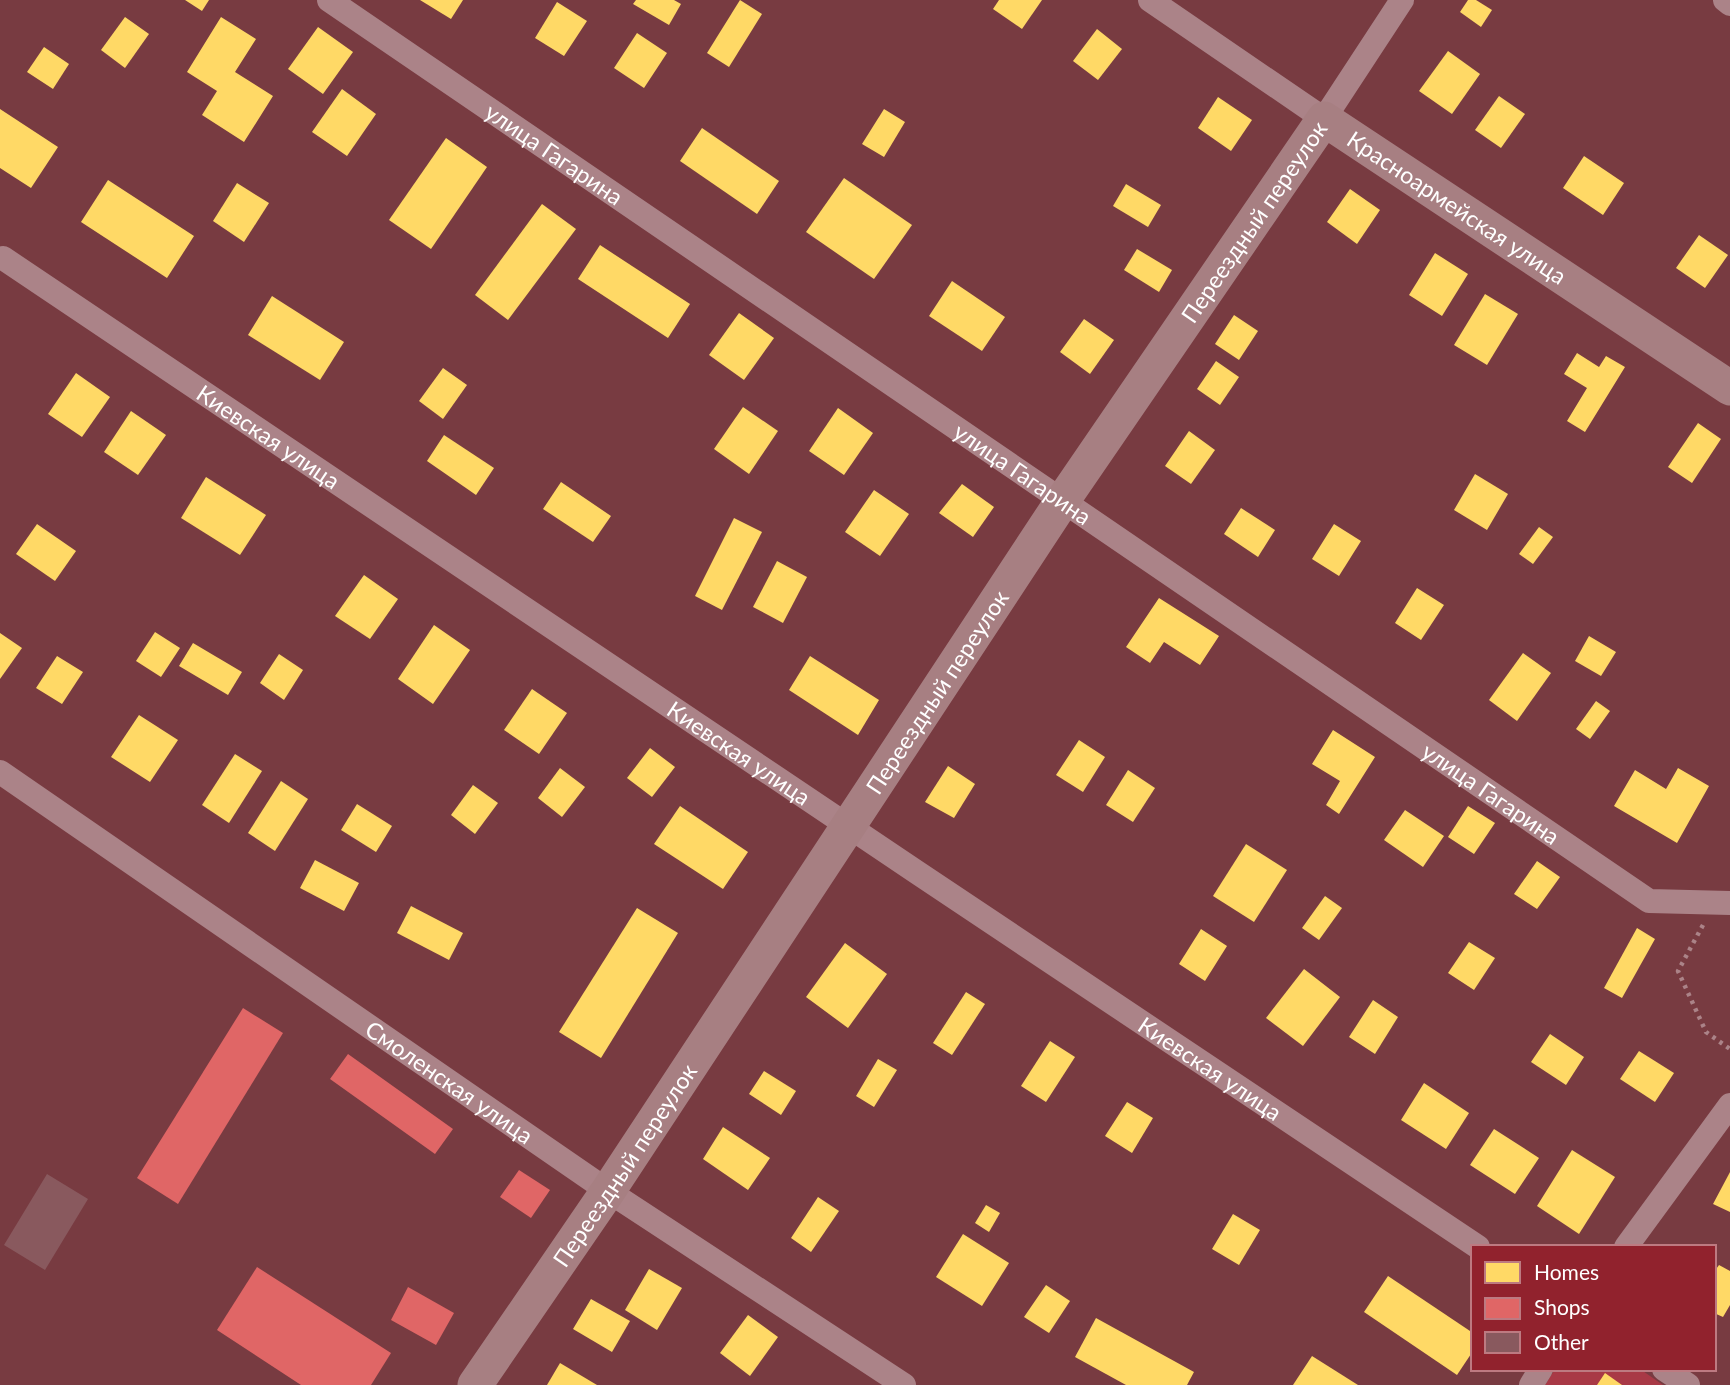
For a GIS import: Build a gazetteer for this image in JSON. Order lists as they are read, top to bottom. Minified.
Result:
{"streets":{"street":["улица Гагарина","Красноармейская улица","Переездный переулок","Киевская улица","Смоленская улица"]},"crossings":[["улица Гагарина","Переездный переулок"],["Красноармейская улица","Переездный переулок"],["Переездный переулок","Киевская улица"],["Переездный переулок","Смоленская улица"]],"legend":["Homes","Shops","Other"]}
